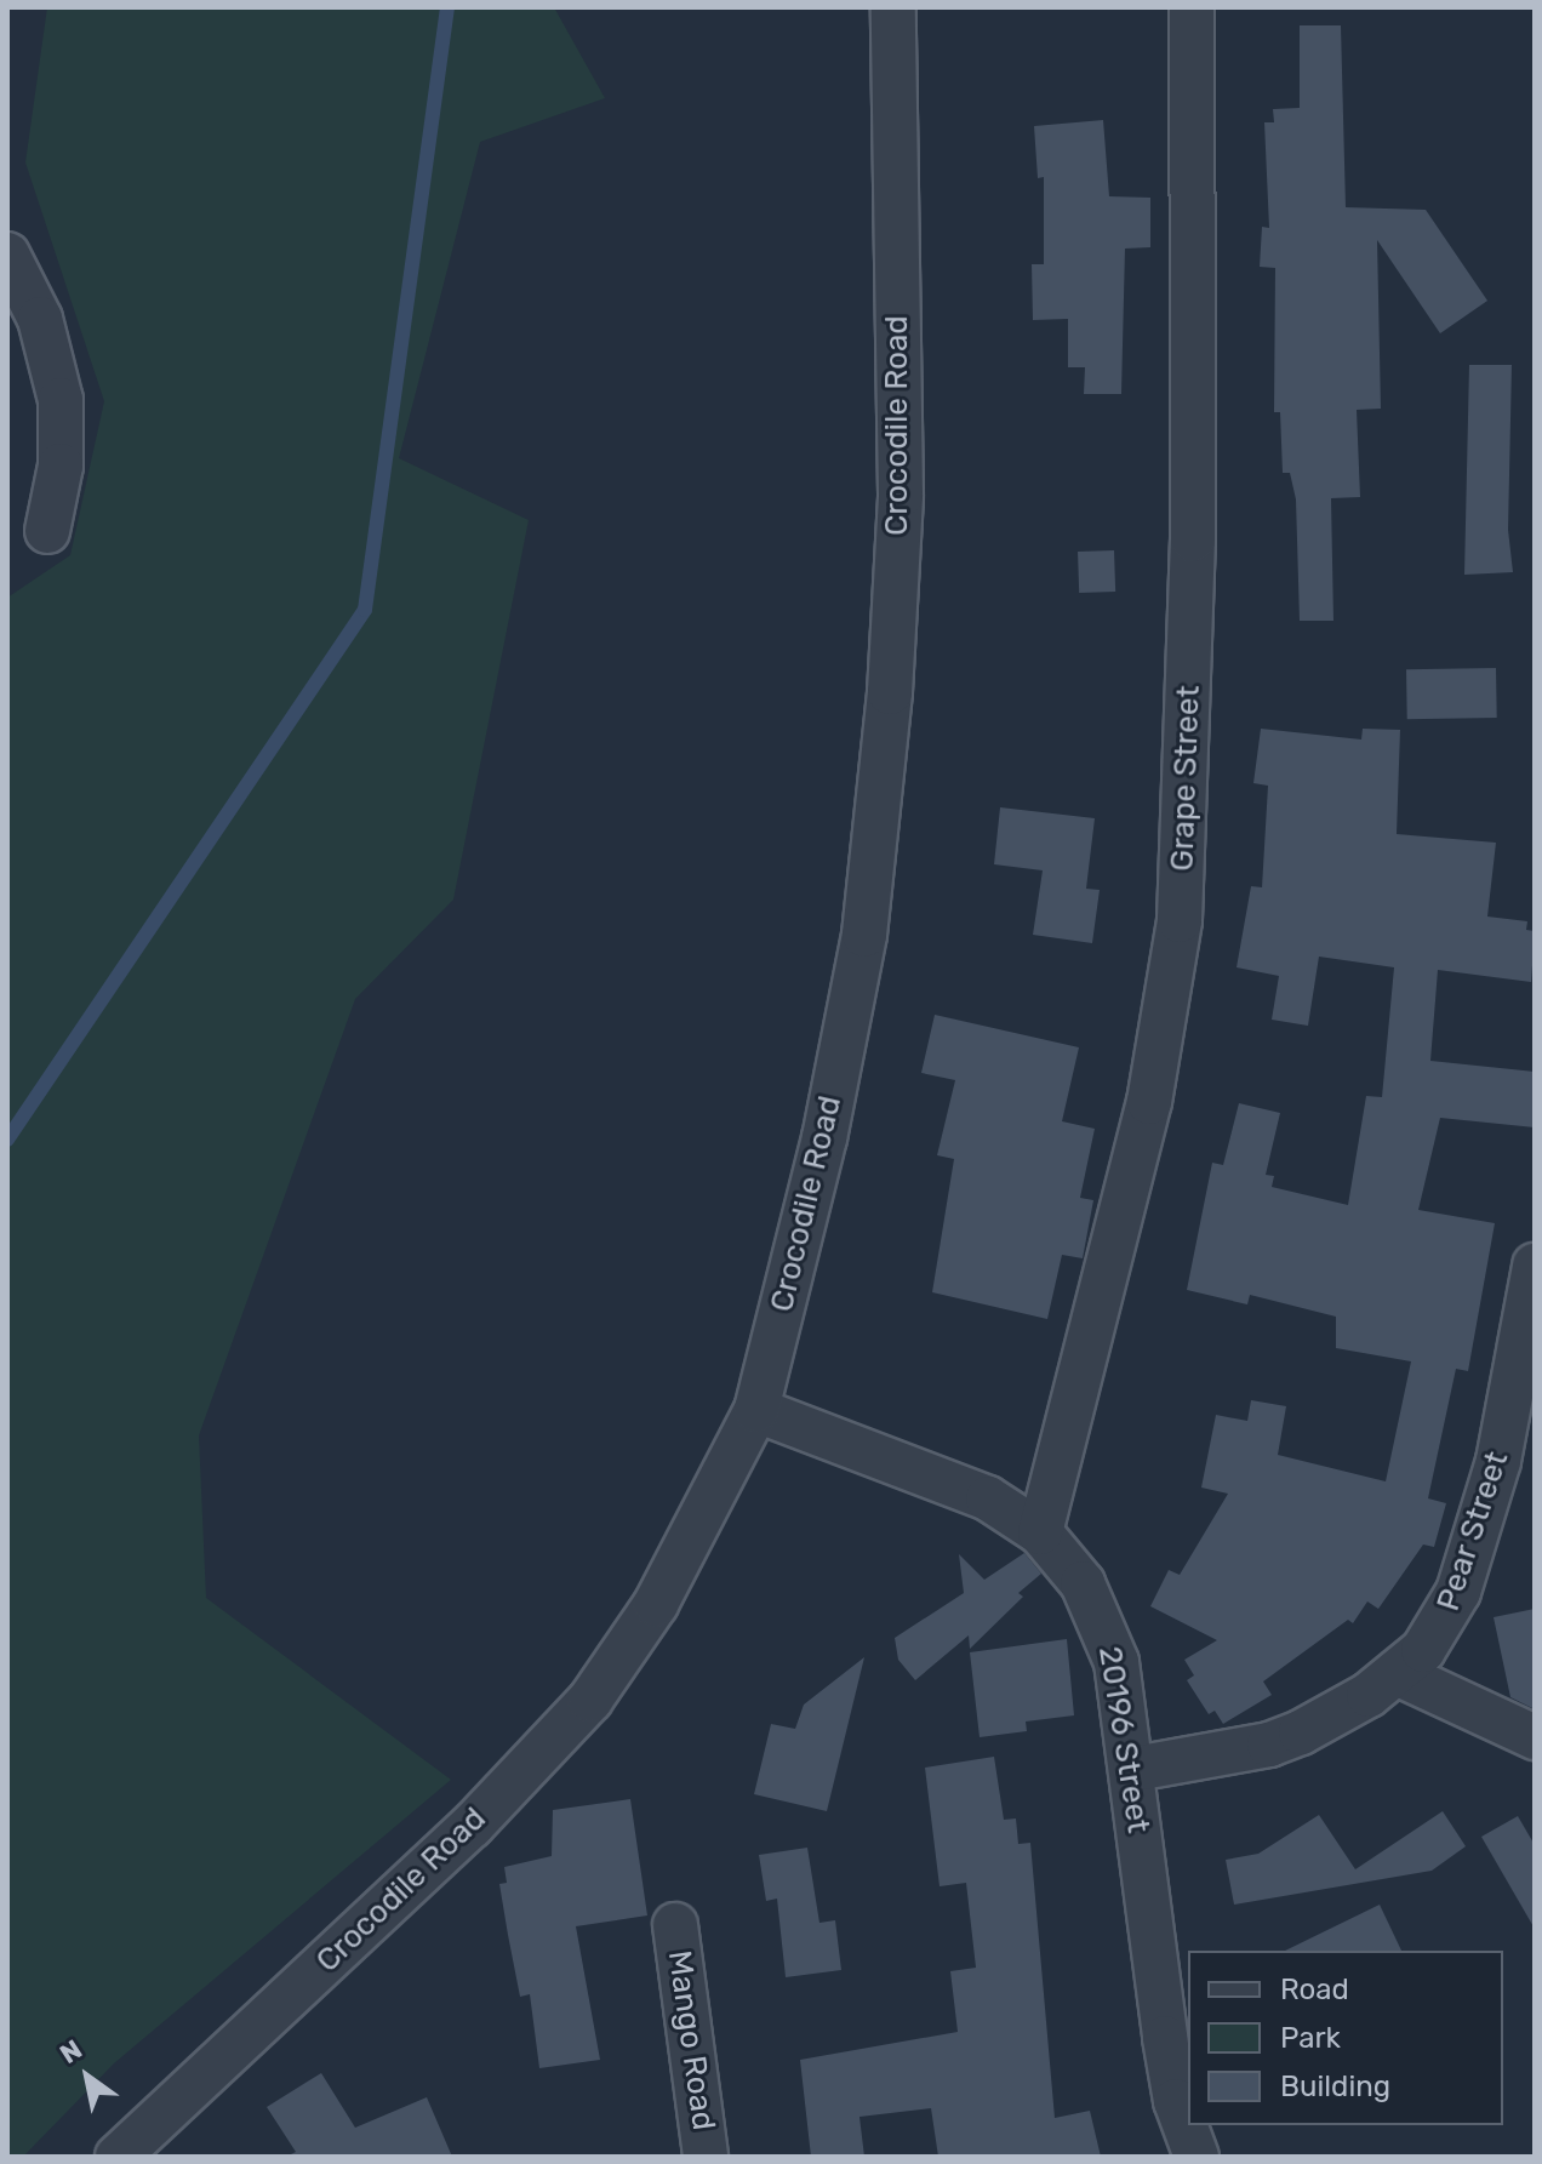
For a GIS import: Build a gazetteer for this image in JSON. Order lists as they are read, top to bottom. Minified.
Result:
{"streets":{"street":["Crocodile Road","Grape Street","Pear Street","20196 Street","Mango Road"]},"crossings":[["Crocodile Road","20196 Street"],["Grape Street","20196 Street"],["Pear Street","20196 Street"]],"legend":["Road","Park","Building"],"north":"top left"}
